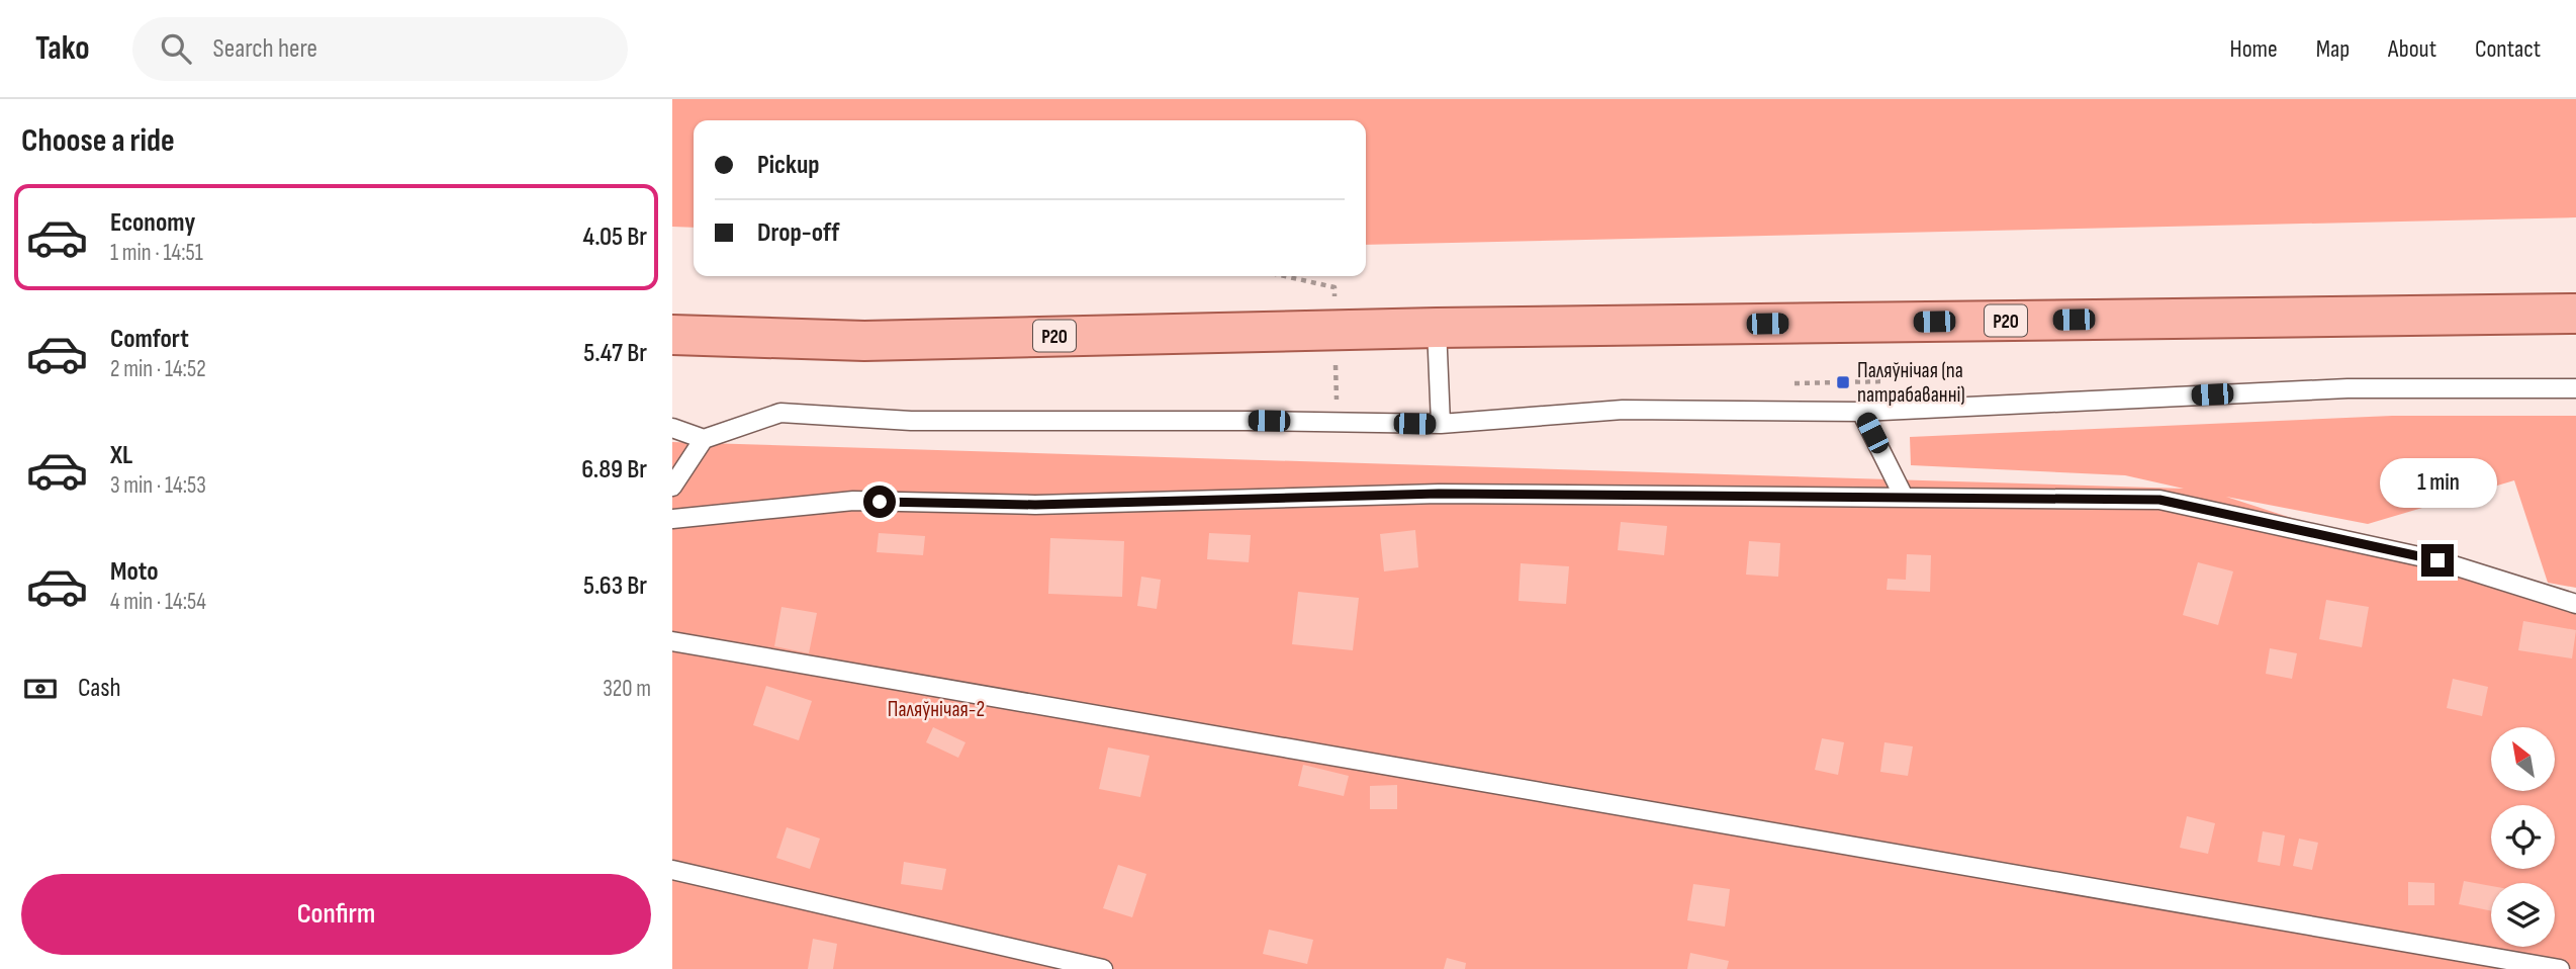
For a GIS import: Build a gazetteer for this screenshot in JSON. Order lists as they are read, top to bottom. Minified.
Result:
{"streets":{"main road":["Р20"]},"parks":["Паляўнічая-2"],"places":{"transit":["Паляўнічая (па патрабаванні)"]},"north":"top left","page":{"header":"Tako","search":"Search here","nav":["Home","Map","About","Contact"],"heading":"Choose a ride","banner":["Pickup","Drop-off"],"list":[{"name":"Economy","note":"1 min · 14:51","value":"4.05 Br"},{"name":"Comfort","note":"2 min · 14:52","value":"5.47 Br"},{"name":"XL","note":"3 min · 14:53","value":"6.89 Br"},{"name":"Moto","note":"4 min · 14:54","value":"5.63 Br"}],"bubble":"1 min","pay":["Cash","320 m"],"buttons":"Confirm"}}
